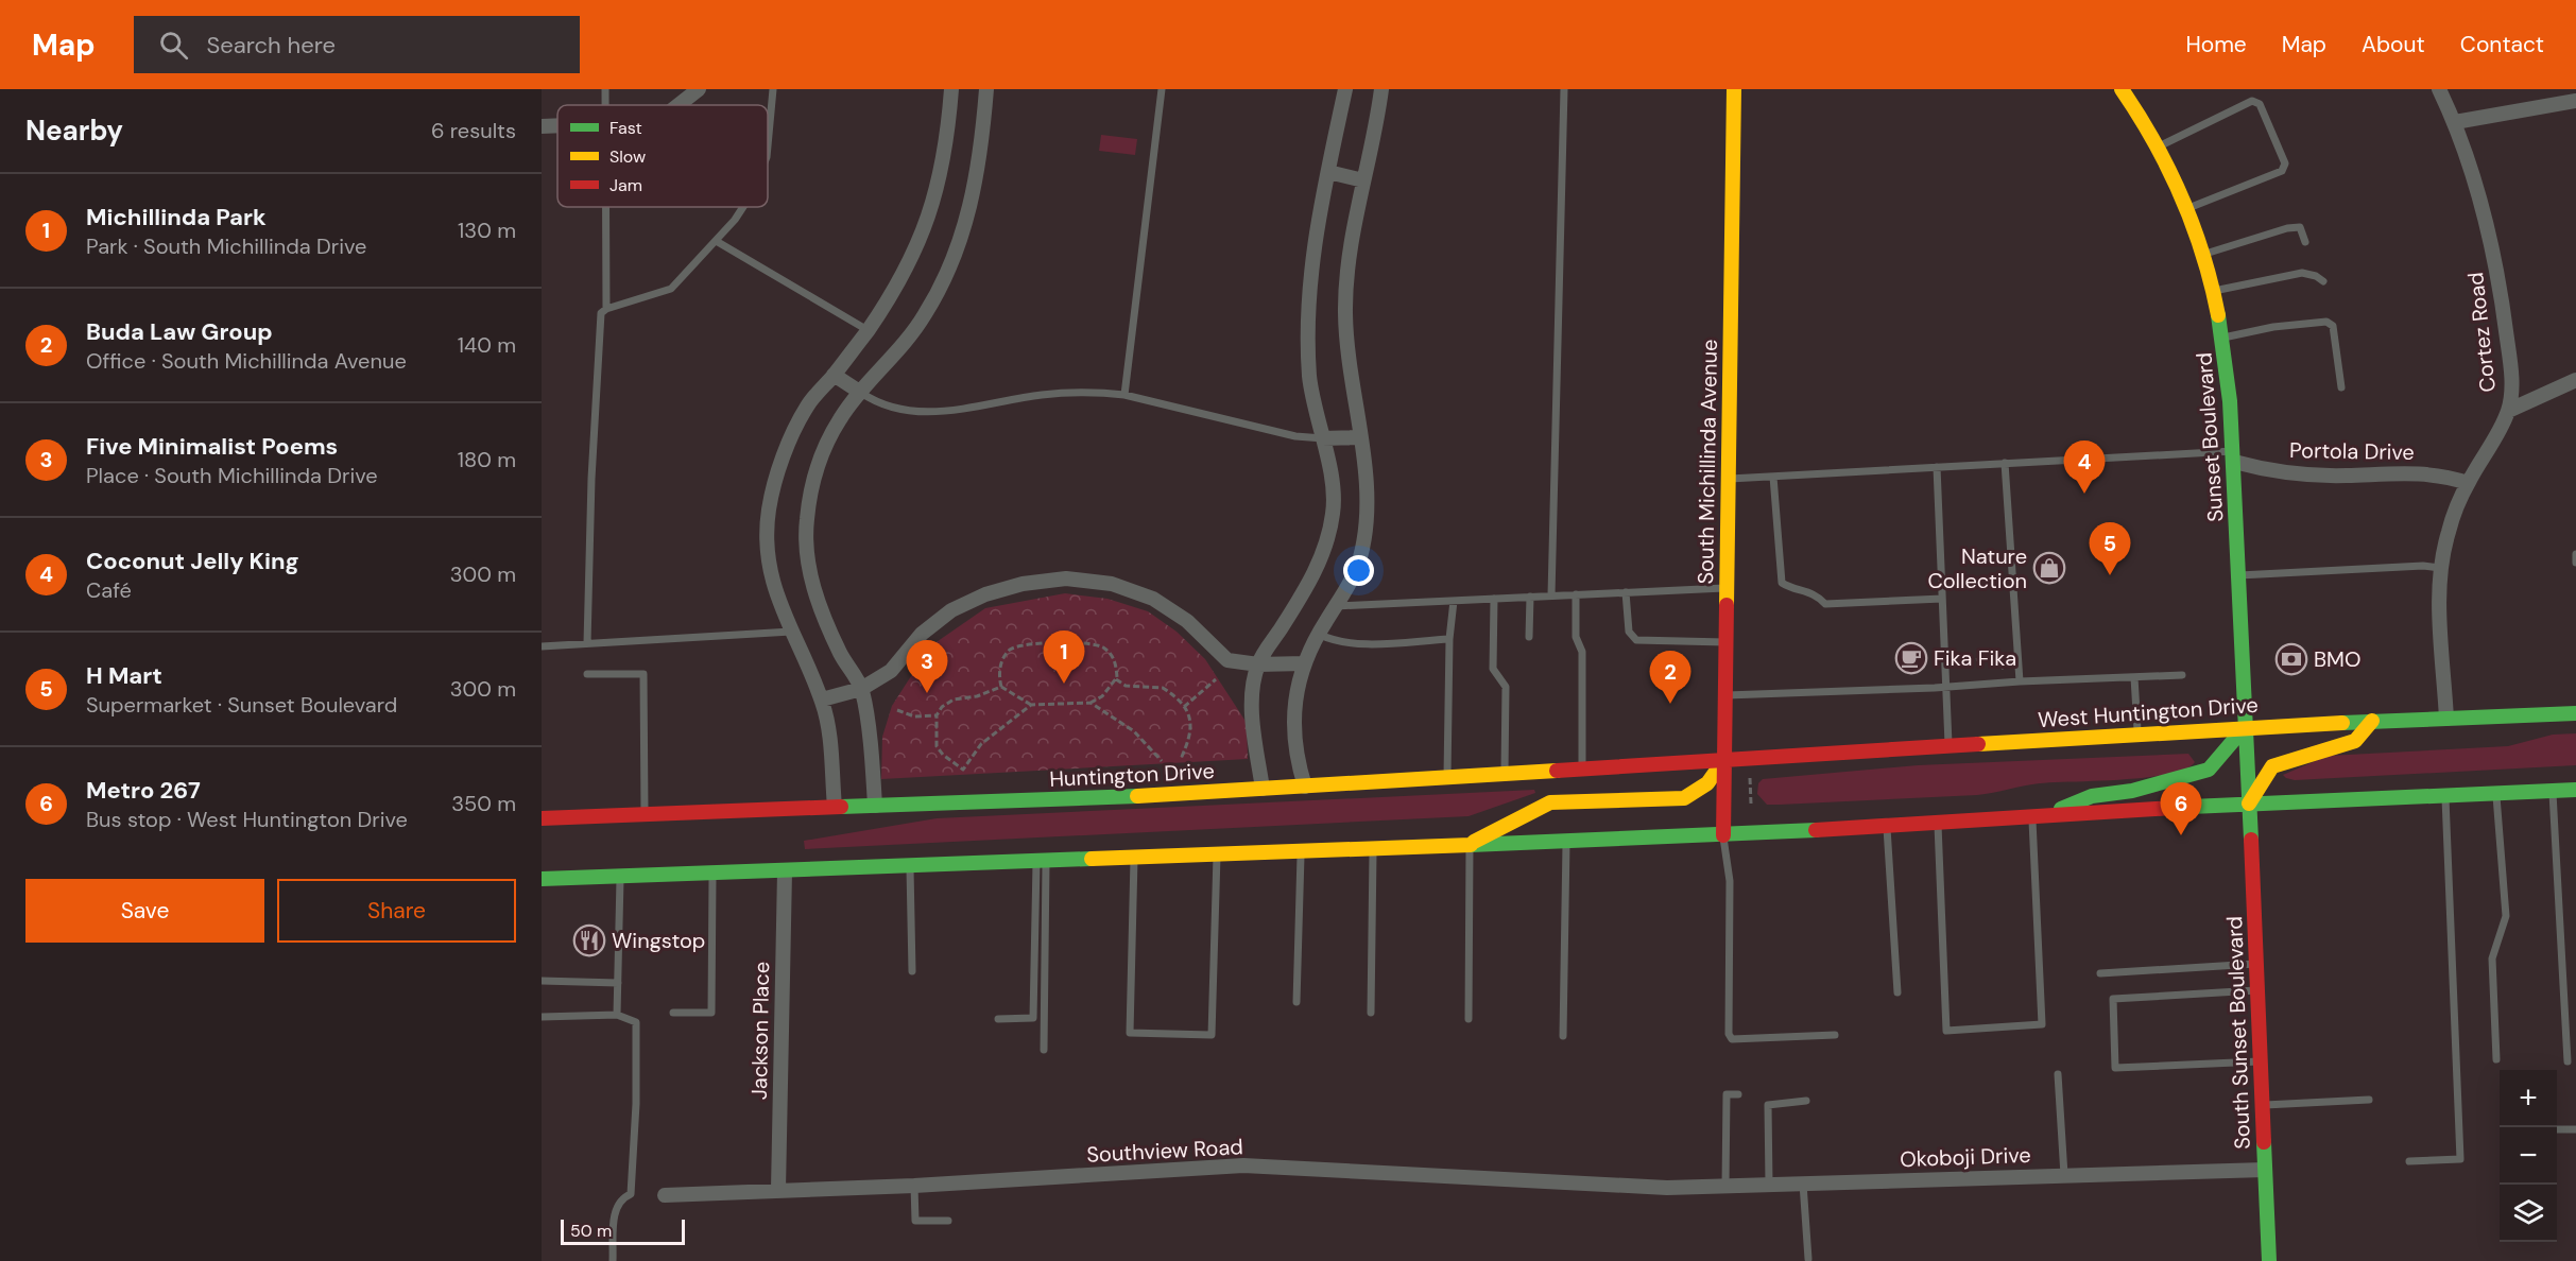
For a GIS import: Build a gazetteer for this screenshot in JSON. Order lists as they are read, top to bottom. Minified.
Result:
{"streets":{"main road":["Sunset Boulevard","South Michillinda Avenue","West Huntington Drive","Huntington Drive","South Sunset Boulevard"],"street":["Cortez Road","Portola Drive","Jackson Place","Southview Road","Okoboji Drive"]},"crossings":[["Cortez Road","Portola Drive"],["Cortez Road","West Huntington Drive"],["Sunset Boulevard","Portola Drive"],["Sunset Boulevard","West Huntington Drive"],["Sunset Boulevard","South Sunset Boulevard"],["South Michillinda Avenue","West Huntington Drive"],["South Michillinda Avenue","Huntington Drive"],["West Huntington Drive","Huntington Drive"],["Jackson Place","Southview Road"],["South Sunset Boulevard","Okoboji Drive"],["Southview Road","Okoboji Drive"]],"places":{"shop":["Nature Collection"],"cafe":["Fika Fika"],"bank":["BMO"],"restaurant":["Wingstop"]},"legend":["Fast","Slow","Jam"],"scale_bar":"50 m","page":{"header":"Map","search":"Search here","nav":["Home","Map","About","Contact"],"heading":["Nearby","6 results"],"list":[{"mark":"1","name":"Michillinda Park","note":"Park · South Michillinda Drive","value":"130 m"},{"mark":"2","name":"Buda Law Group","note":"Office · South Michillinda Avenue","value":"140 m"},{"mark":"3","name":"Five Minimalist Poems","note":"Place · South Michillinda Drive","value":"180 m"},{"mark":"4","name":"Coconut Jelly King","note":"Café","value":"300 m"},{"mark":"5","name":"H Mart","note":"Supermarket · Sunset Boulevard","value":"300 m"},{"mark":"6","name":"Metro 267","note":"Bus stop · West Huntington Drive","value":"350 m"}],"pins":["4","5","1","3","2","6"],"buttons":["Save","Share"],"map_buttons":["+","−"],"scale":"50 m"}}
